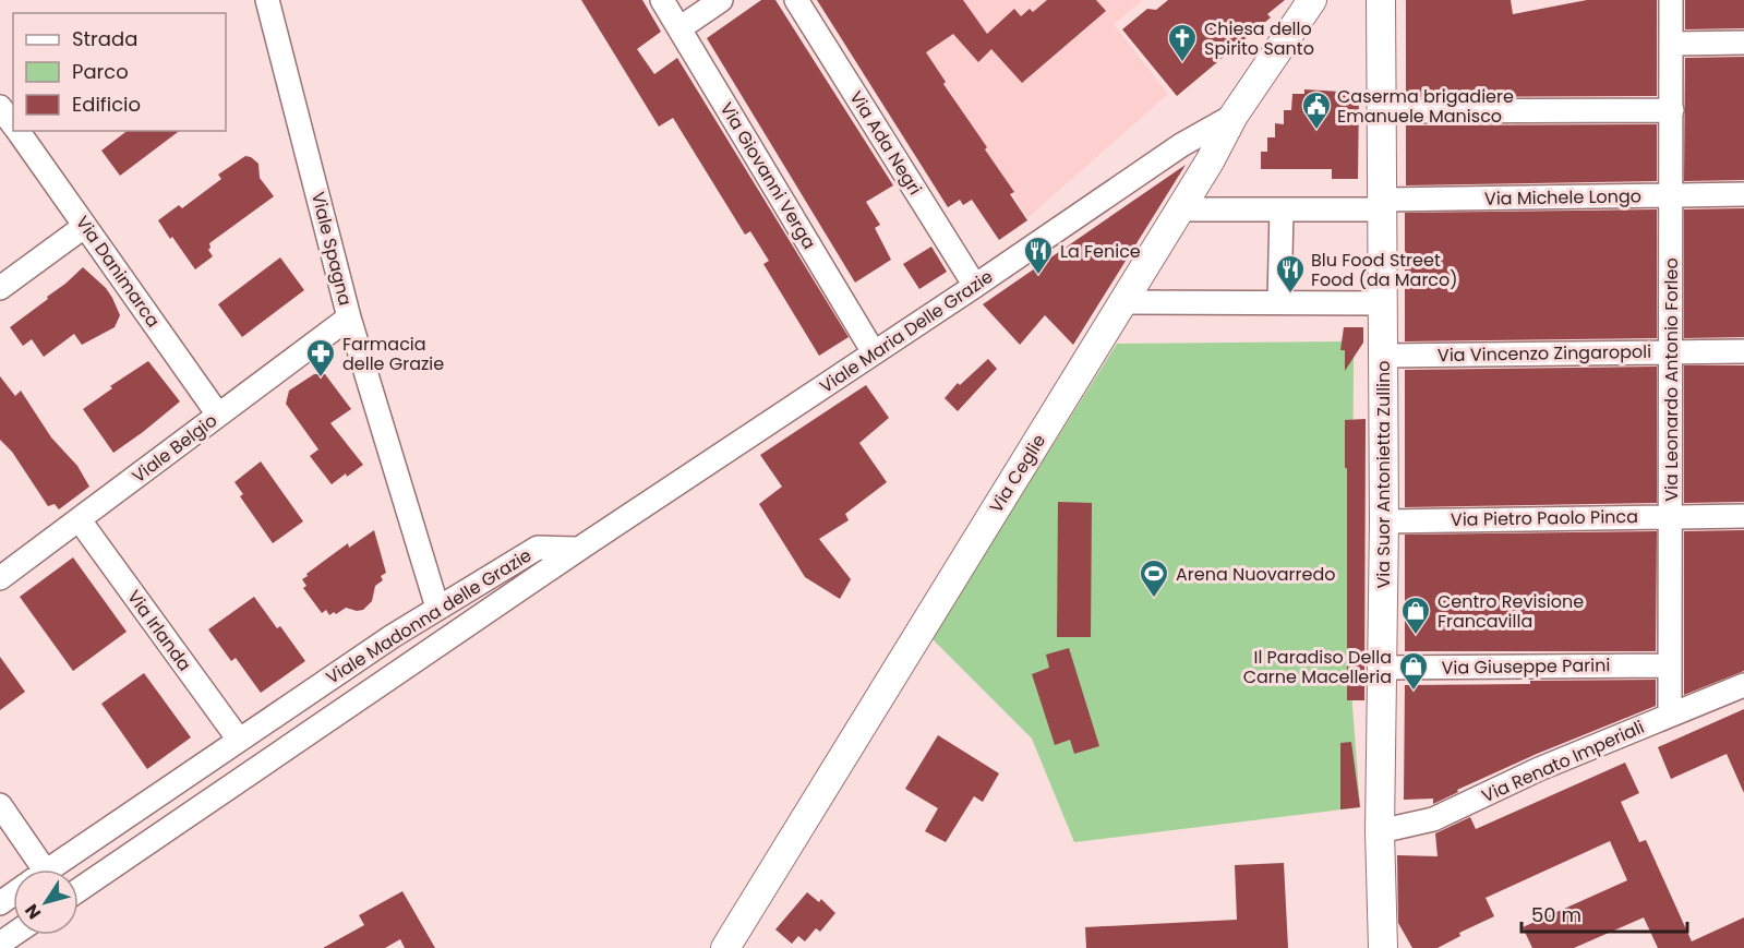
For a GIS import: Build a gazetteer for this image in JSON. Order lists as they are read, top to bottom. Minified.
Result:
{"streets":{"main road":["Via Ceglie","Via Suor Antonietta Zullino"],"street":["Via Ada Negri","Via Giovanni Verga","Via Michele Longo","Viale Spagna","Via Danimarca","Viale Maria Delle Grazie","Via Vincenzo Zingaropoli","Via Leonardo Antonio Forleo","Viale Belgio","Via Pietro Paolo Pinca","Viale Madonna delle Grazie","Via Irlanda","Via Giuseppe Parini","Via Renato Imperiali"]},"crossings":[["Via Ada Negri","Viale Maria Delle Grazie"],["Via Giovanni Verga","Viale Maria Delle Grazie"],["Via Michele Longo","Via Leonardo Antonio Forleo"],["Via Michele Longo","Via Ceglie"],["Via Michele Longo","Via Suor Antonietta Zullino"],["Viale Spagna","Viale Belgio"],["Viale Spagna","Viale Madonna delle Grazie"],["Via Danimarca","Viale Belgio"],["Viale Maria Delle Grazie","Via Ceglie"],["Viale Maria Delle Grazie","Viale Madonna delle Grazie"],["Via Vincenzo Zingaropoli","Via Leonardo Antonio Forleo"],["Via Vincenzo Zingaropoli","Via Suor Antonietta Zullino"],["Via Leonardo Antonio Forleo","Via Pietro Paolo Pinca"],["Via Leonardo Antonio Forleo","Via Giuseppe Parini"],["Via Leonardo Antonio Forleo","Via Renato Imperiali"],["Viale Belgio","Via Irlanda"],["Via Suor Antonietta Zullino","Via Pietro Paolo Pinca"],["Via Suor Antonietta Zullino","Via Giuseppe Parini"],["Via Suor Antonietta Zullino","Via Renato Imperiali"],["Viale Madonna delle Grazie","Via Irlanda"]],"places":{"church":["Chiesa dello Spirito Santo"],"public building":["Caserma brigadiere Emanuele Manisco"],"restaurant":["La Fenice","Blu Food Street Food (da Marco)"],"pharmacy":["Farmacia delle Grazie"],"sports":["Arena Nuovarredo"],"shop":["Centro Revisione Francavilla","Il Paradiso Della Carne Macelleria"]},"legend":["Strada","Parco","Edificio"],"scale_bar":"50 m","north":"bottom left"}
